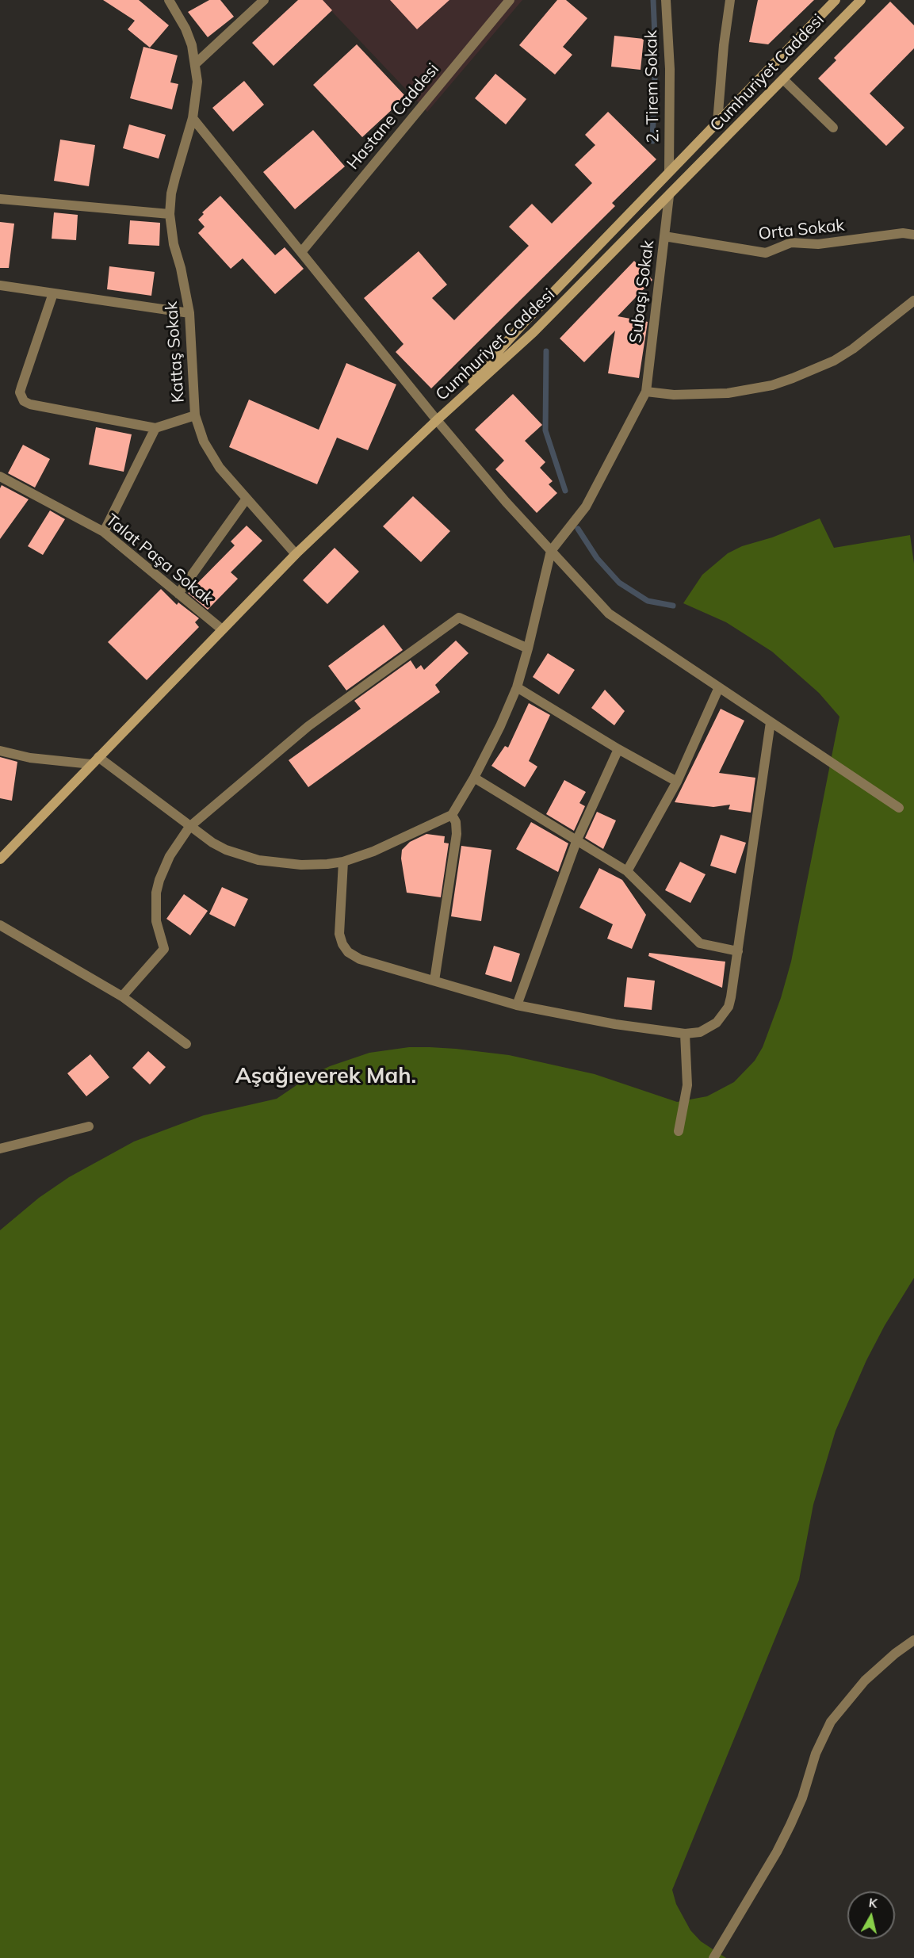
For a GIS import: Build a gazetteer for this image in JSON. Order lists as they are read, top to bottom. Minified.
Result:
{"streets":{"main road":["Cumhuriyet Caddesi"],"street":["2. Tirem Sokak","Hastane Caddesi","Orta Sokak","Subaşı Sokak","Kattaş Sokak","Talat Paşa Sokak"]},"crossings":[["Cumhuriyet Caddesi","2. Tirem Sokak"],["Cumhuriyet Caddesi","Subaşı Sokak"],["Orta Sokak","Subaşı Sokak"]],"districts":["Aşağıeverek Mah."],"north":"top"}
